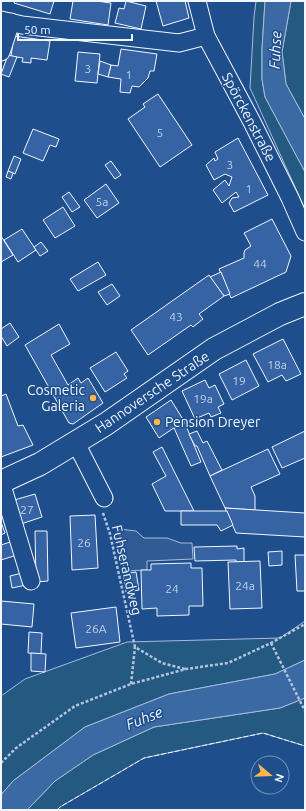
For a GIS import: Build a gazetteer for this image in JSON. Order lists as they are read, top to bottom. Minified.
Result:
{"streets":{"main road":["Hannoversche Straße"],"street":["Spörckenstraße"],"path":["Fuhserandweg"]},"water":["Fuhse"],"places":["Cosmetic Galeria","Pension Dreyer"],"house_numbers":["3","1","5","3","1","5a","44","43","18a","19","19a","27","26","24a","24","26A"],"scale_bar":"50 m","north":"right"}
